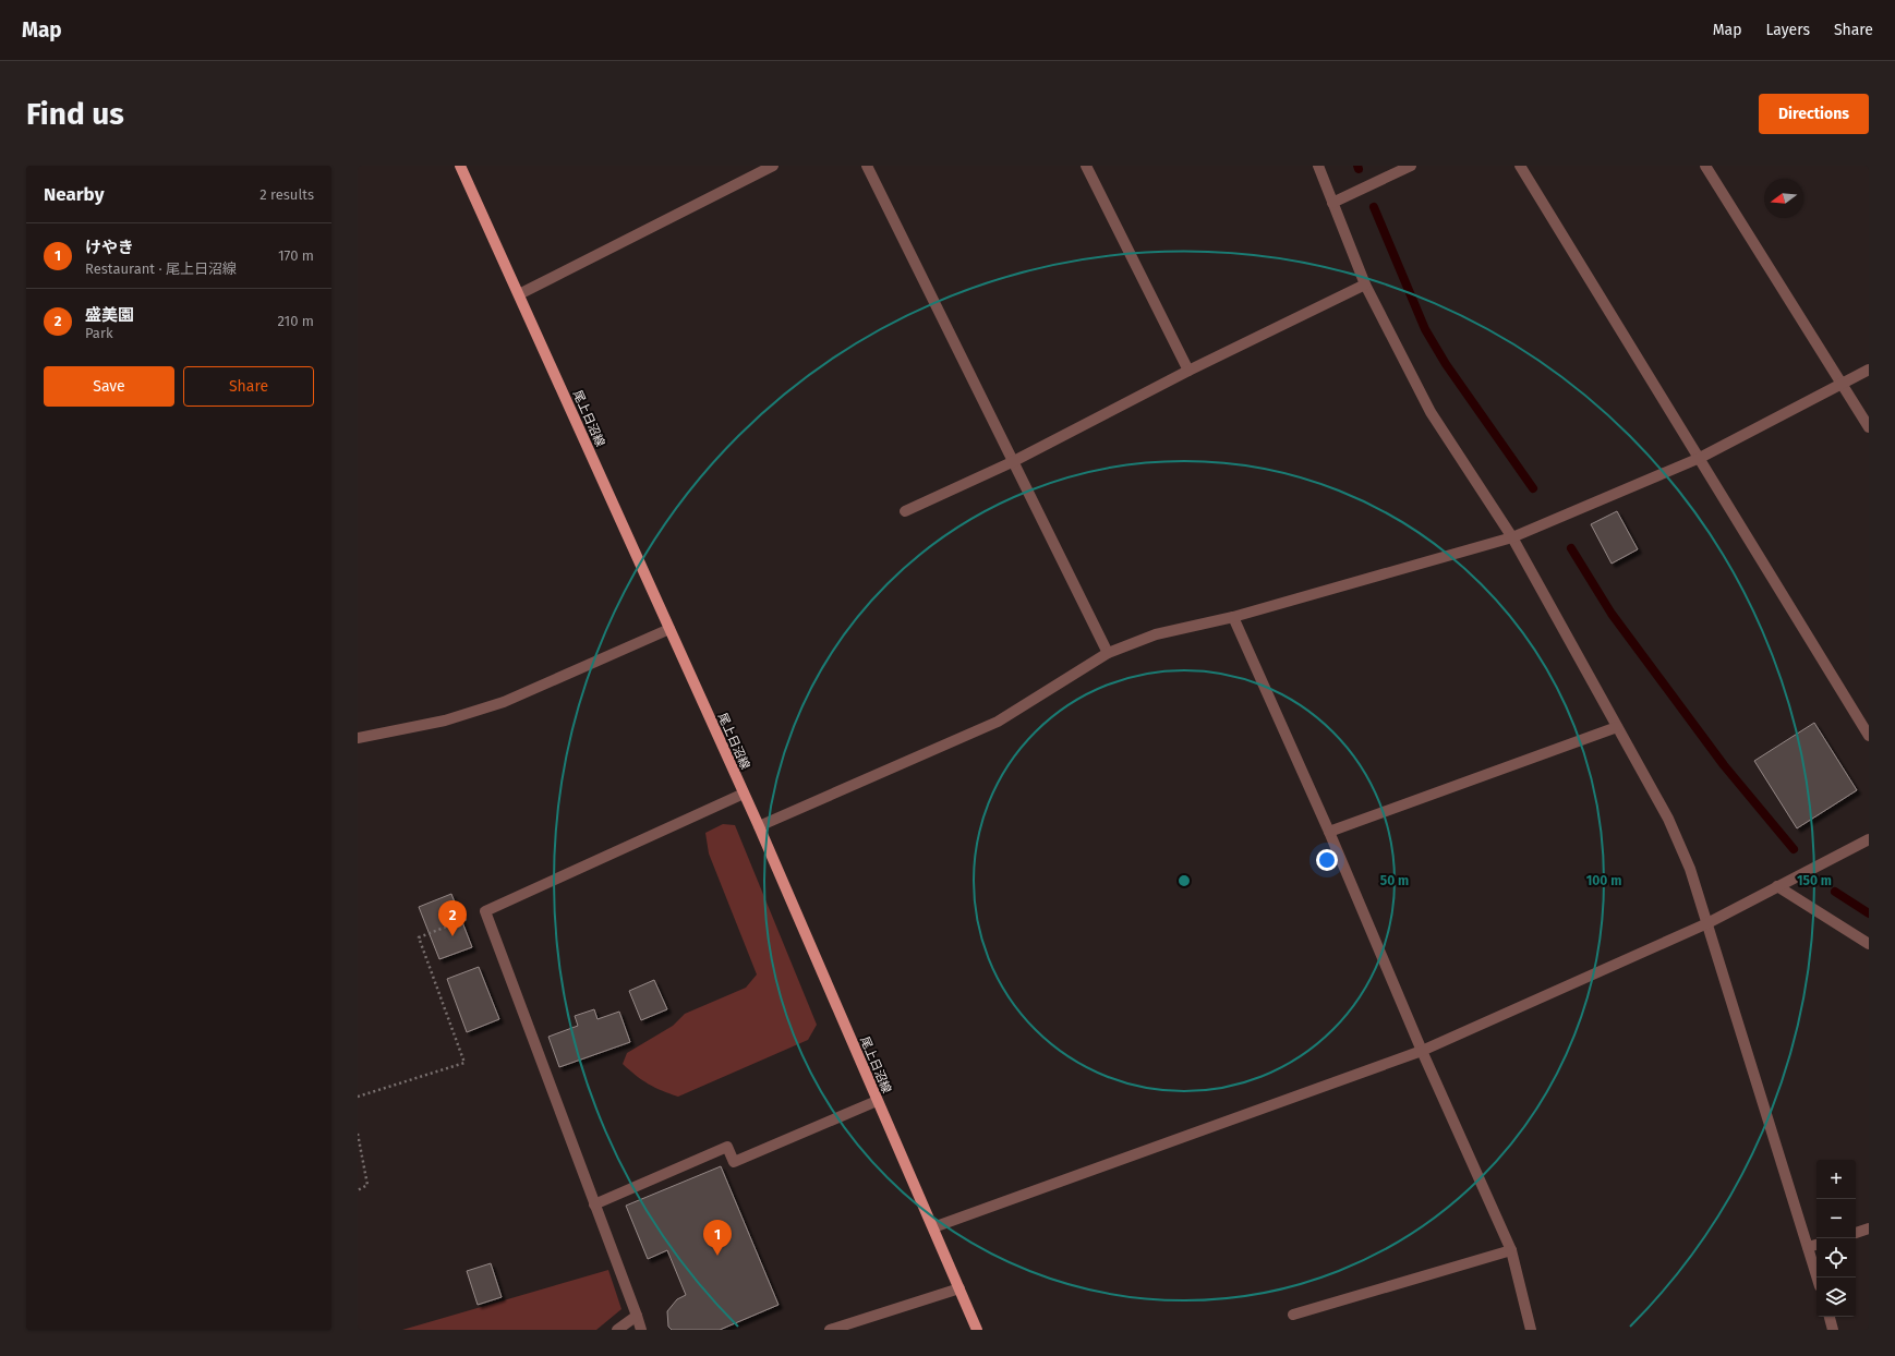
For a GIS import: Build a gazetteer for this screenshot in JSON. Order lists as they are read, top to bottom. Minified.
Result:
{"streets":{"main road":["尾上日沼線"]},"north":"left","page":{"header":"Map","nav":["Map","Layers","Share"],"buttons":["Directions",["Save","Share"]],"title":"Find us","heading":["Nearby","2 results"],"list":[{"mark":"1","name":"けやき","note":"Restaurant · 尾上日沼線","value":"170 m"},{"mark":"2","name":"盛美園","note":"Park","value":"210 m"}],"pins":["2","1"],"map_buttons":["+","−"]},"rings":["50 m","100 m","150 m"]}
